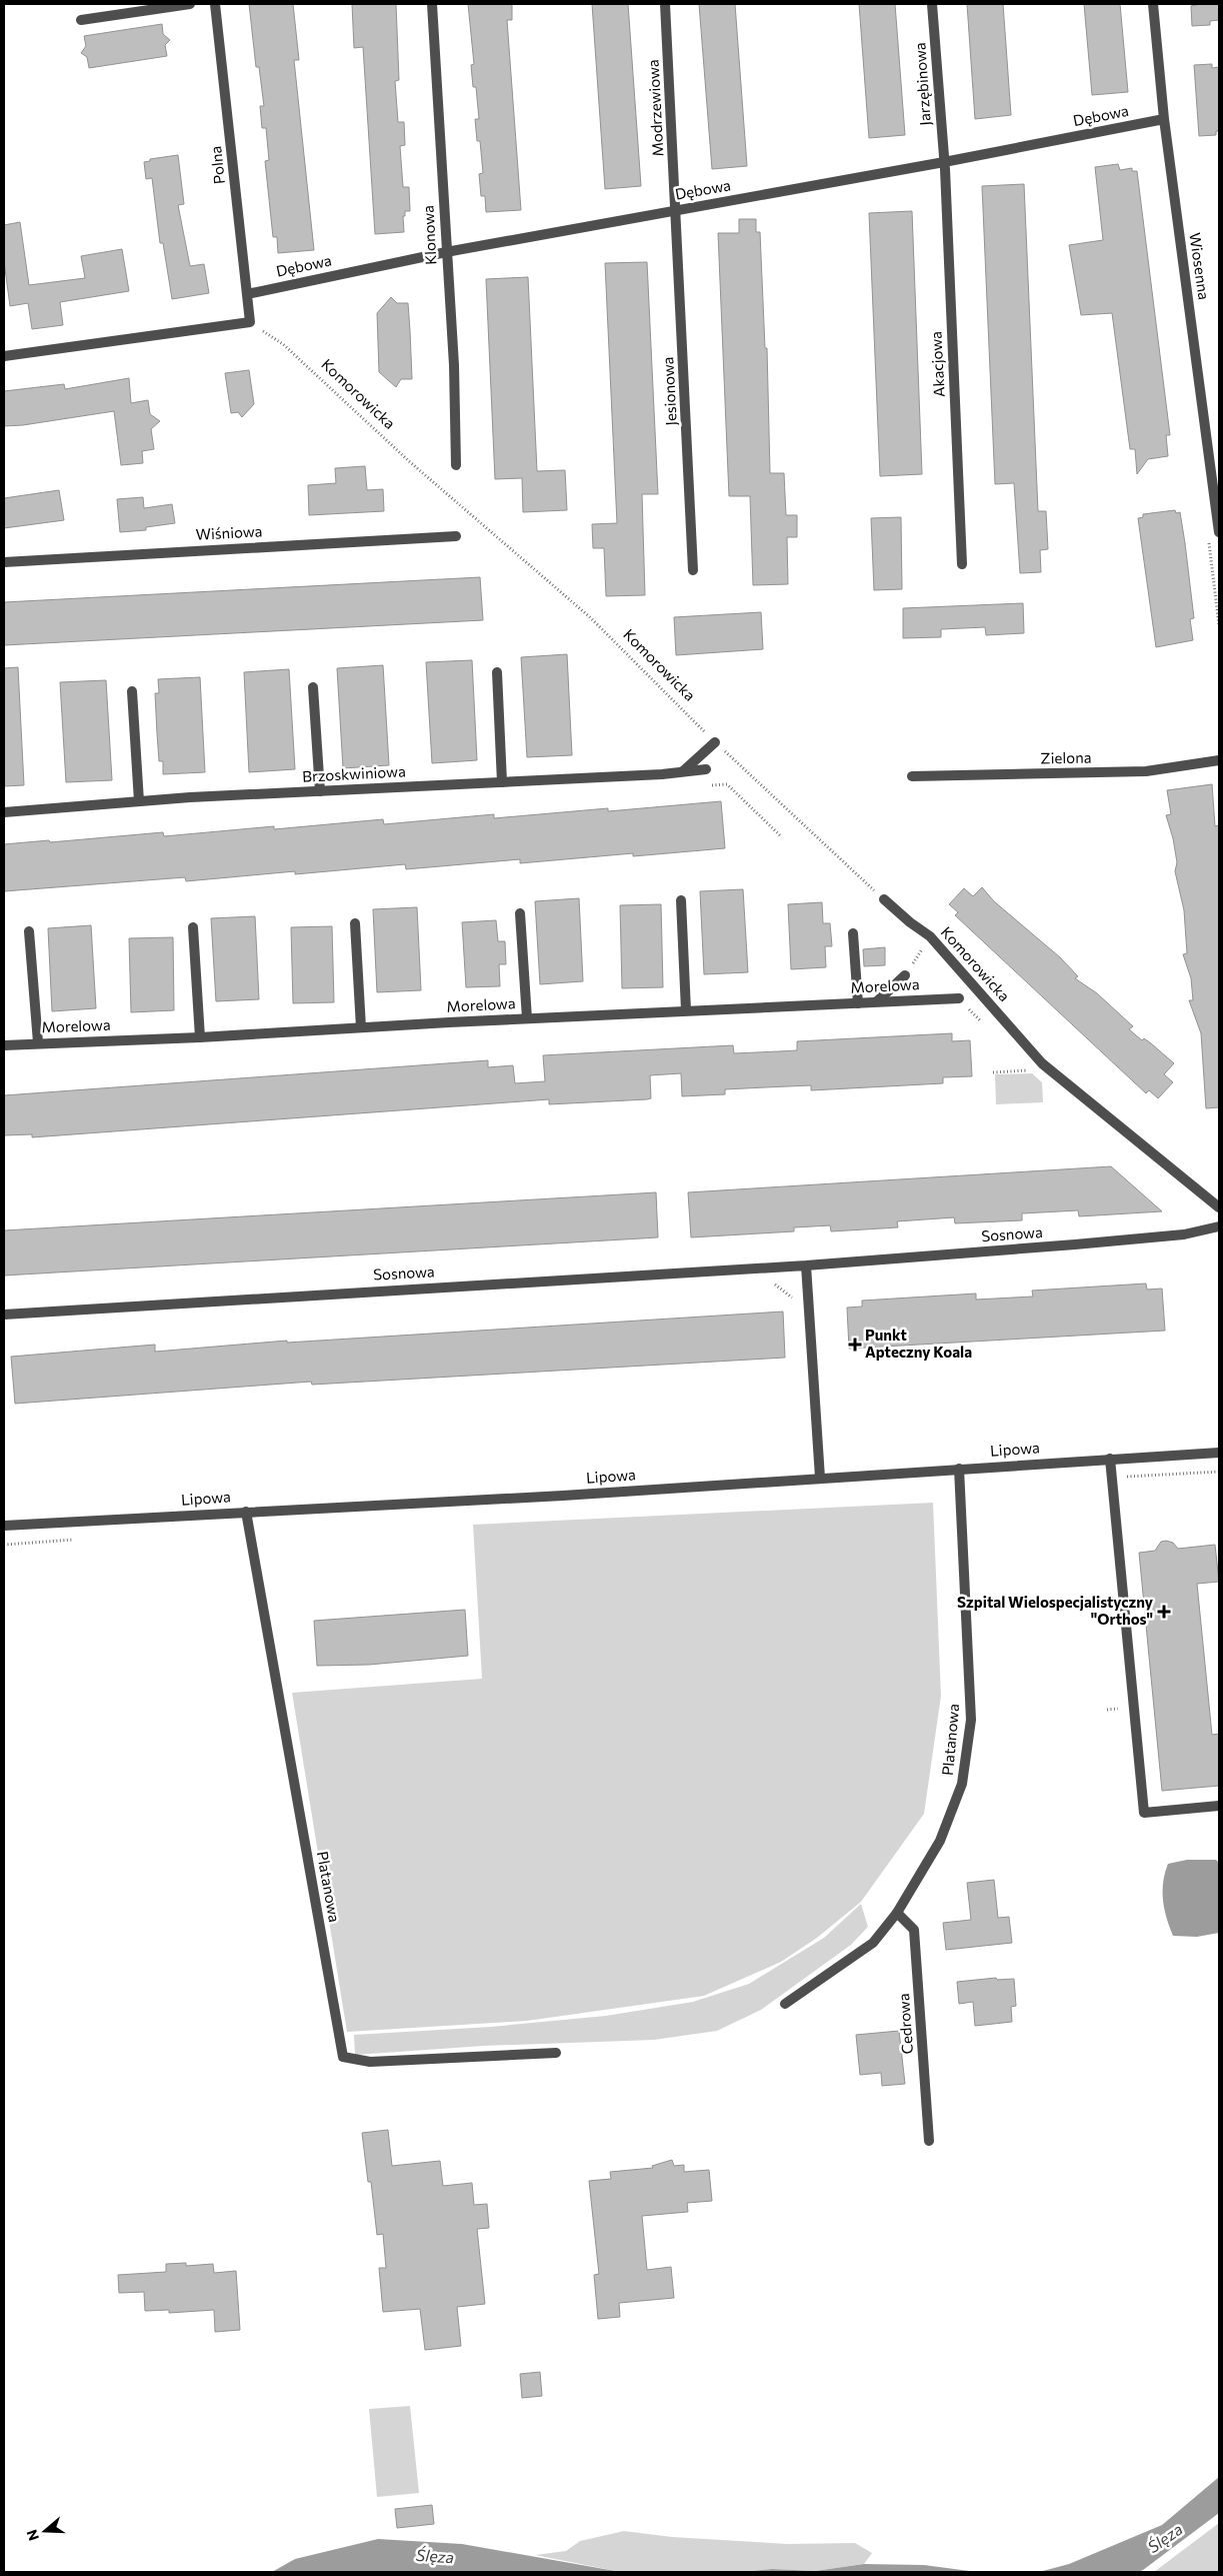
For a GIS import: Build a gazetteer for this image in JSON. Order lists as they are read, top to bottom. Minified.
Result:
{"streets":{"street":["Jarzębinowa","Modrzewiowa","Dębowa","Polna","Klonowa","Wiosenna","Akacjowa","Jesionowa","Komorowicka","Wiśniowa","Zielona","Brzoskwiniowa","Morelowa","Sosnowa","Lipowa","Platanowa","Cedrowa"]},"crossings":[["Jarzębinowa","Dębowa"],["Jarzębinowa","Akacjowa"],["Modrzewiowa","Dębowa"],["Modrzewiowa","Jesionowa"],["Dębowa","Polna"],["Dębowa","Klonowa"],["Dębowa","Wiosenna"],["Dębowa","Akacjowa"],["Dębowa","Jesionowa"],["Polna","Komorowicka"],["Lipowa","Platanowa"],["Platanowa","Cedrowa"]],"water":["Ślęza"],"places":{"health":["Punkt Apteczny Koala","Szpital Wielospecjalistyczny \"Orthos\""]},"north":"left"}
